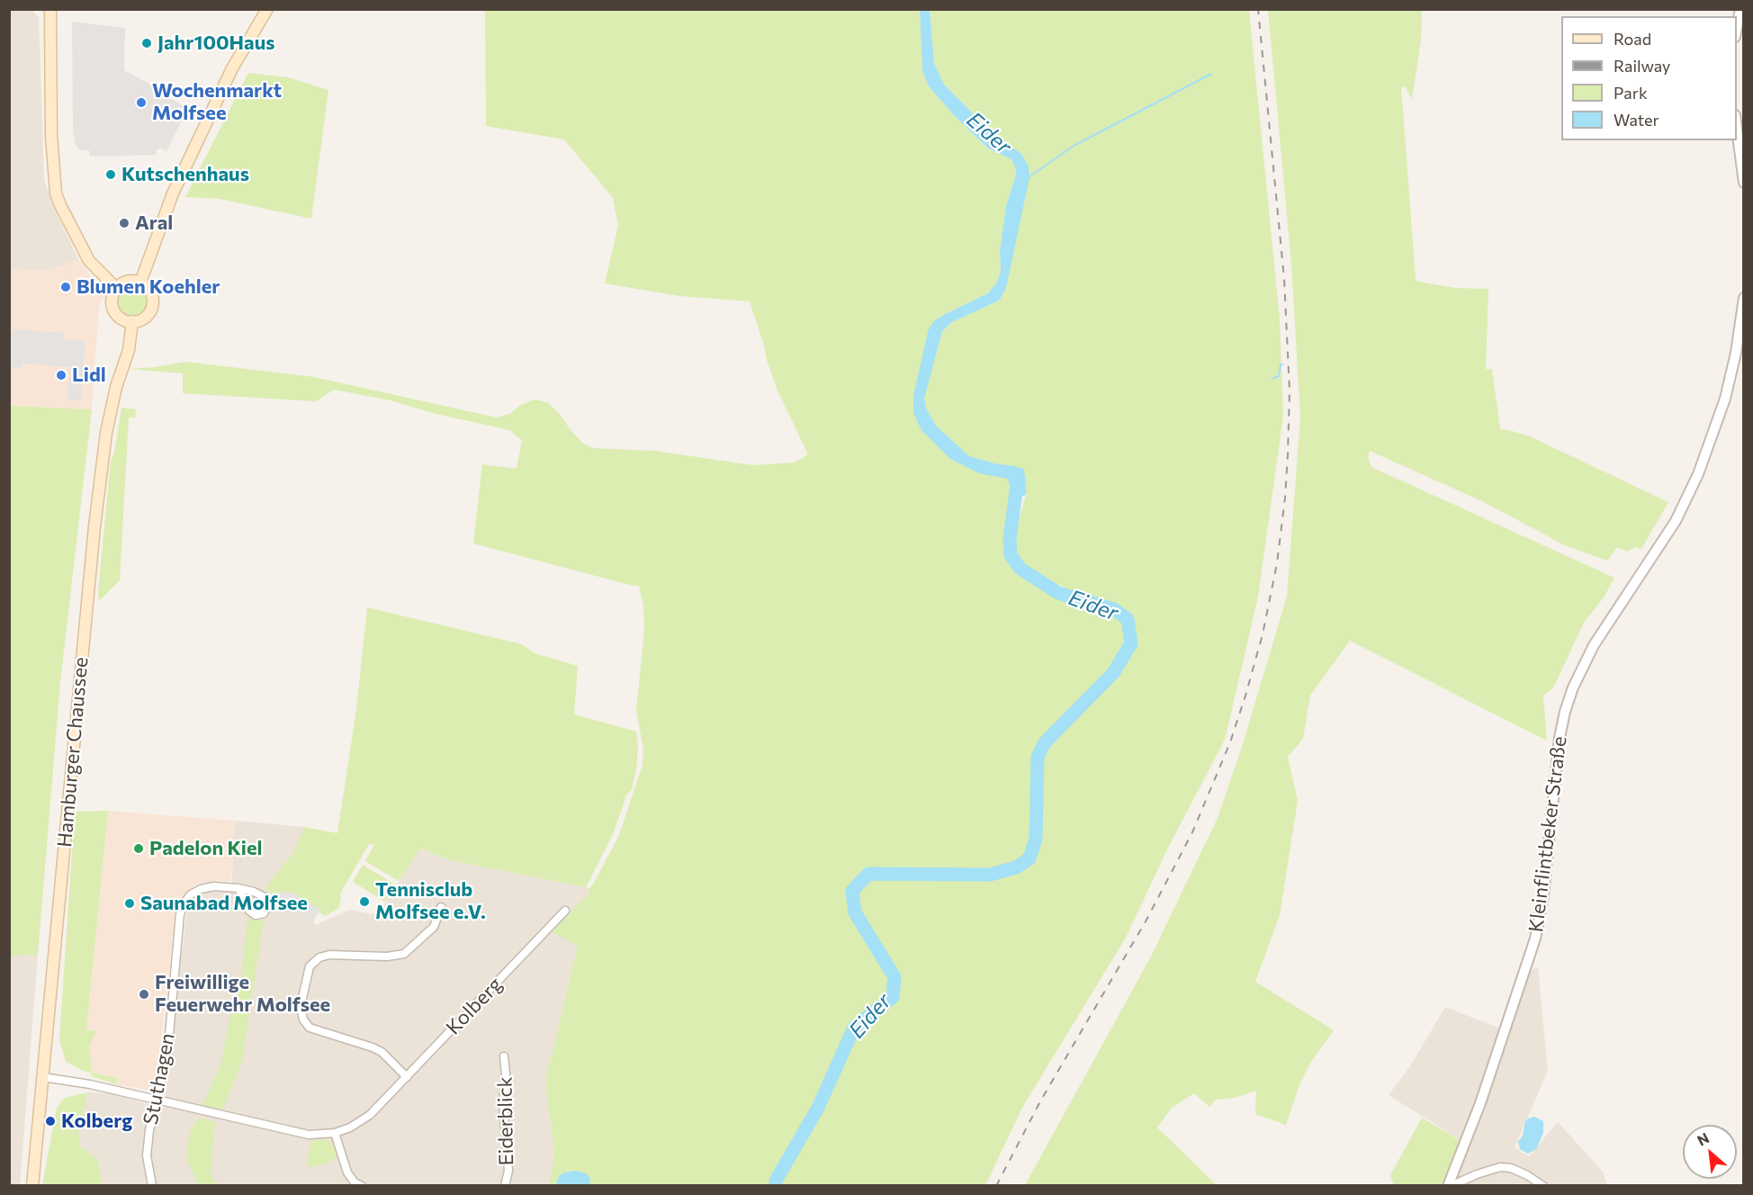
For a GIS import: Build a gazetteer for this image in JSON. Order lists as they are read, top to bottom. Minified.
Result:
{"streets":{"main road":["Hamburger Chaussee"],"street":["Kleinflintbeker Straße","Kolberg","Stuthagen","Eiderblick"]},"crossings":[["Hamburger Chaussee","Kolberg"],["Kolberg","Stuthagen"]],"water":["Eider"],"places":["Jahr100Haus","Wochenmarkt Molfsee","Kutschenhaus","Aral","Blumen Koehler","Lidl","Padelon Kiel","Tennisclub Molfsee e.V.","Saunabad Molfsee","Freiwillige Feuerwehr Molfsee","Kolberg"],"legend":["Road","Railway","Park","Water"],"north":"top left"}
